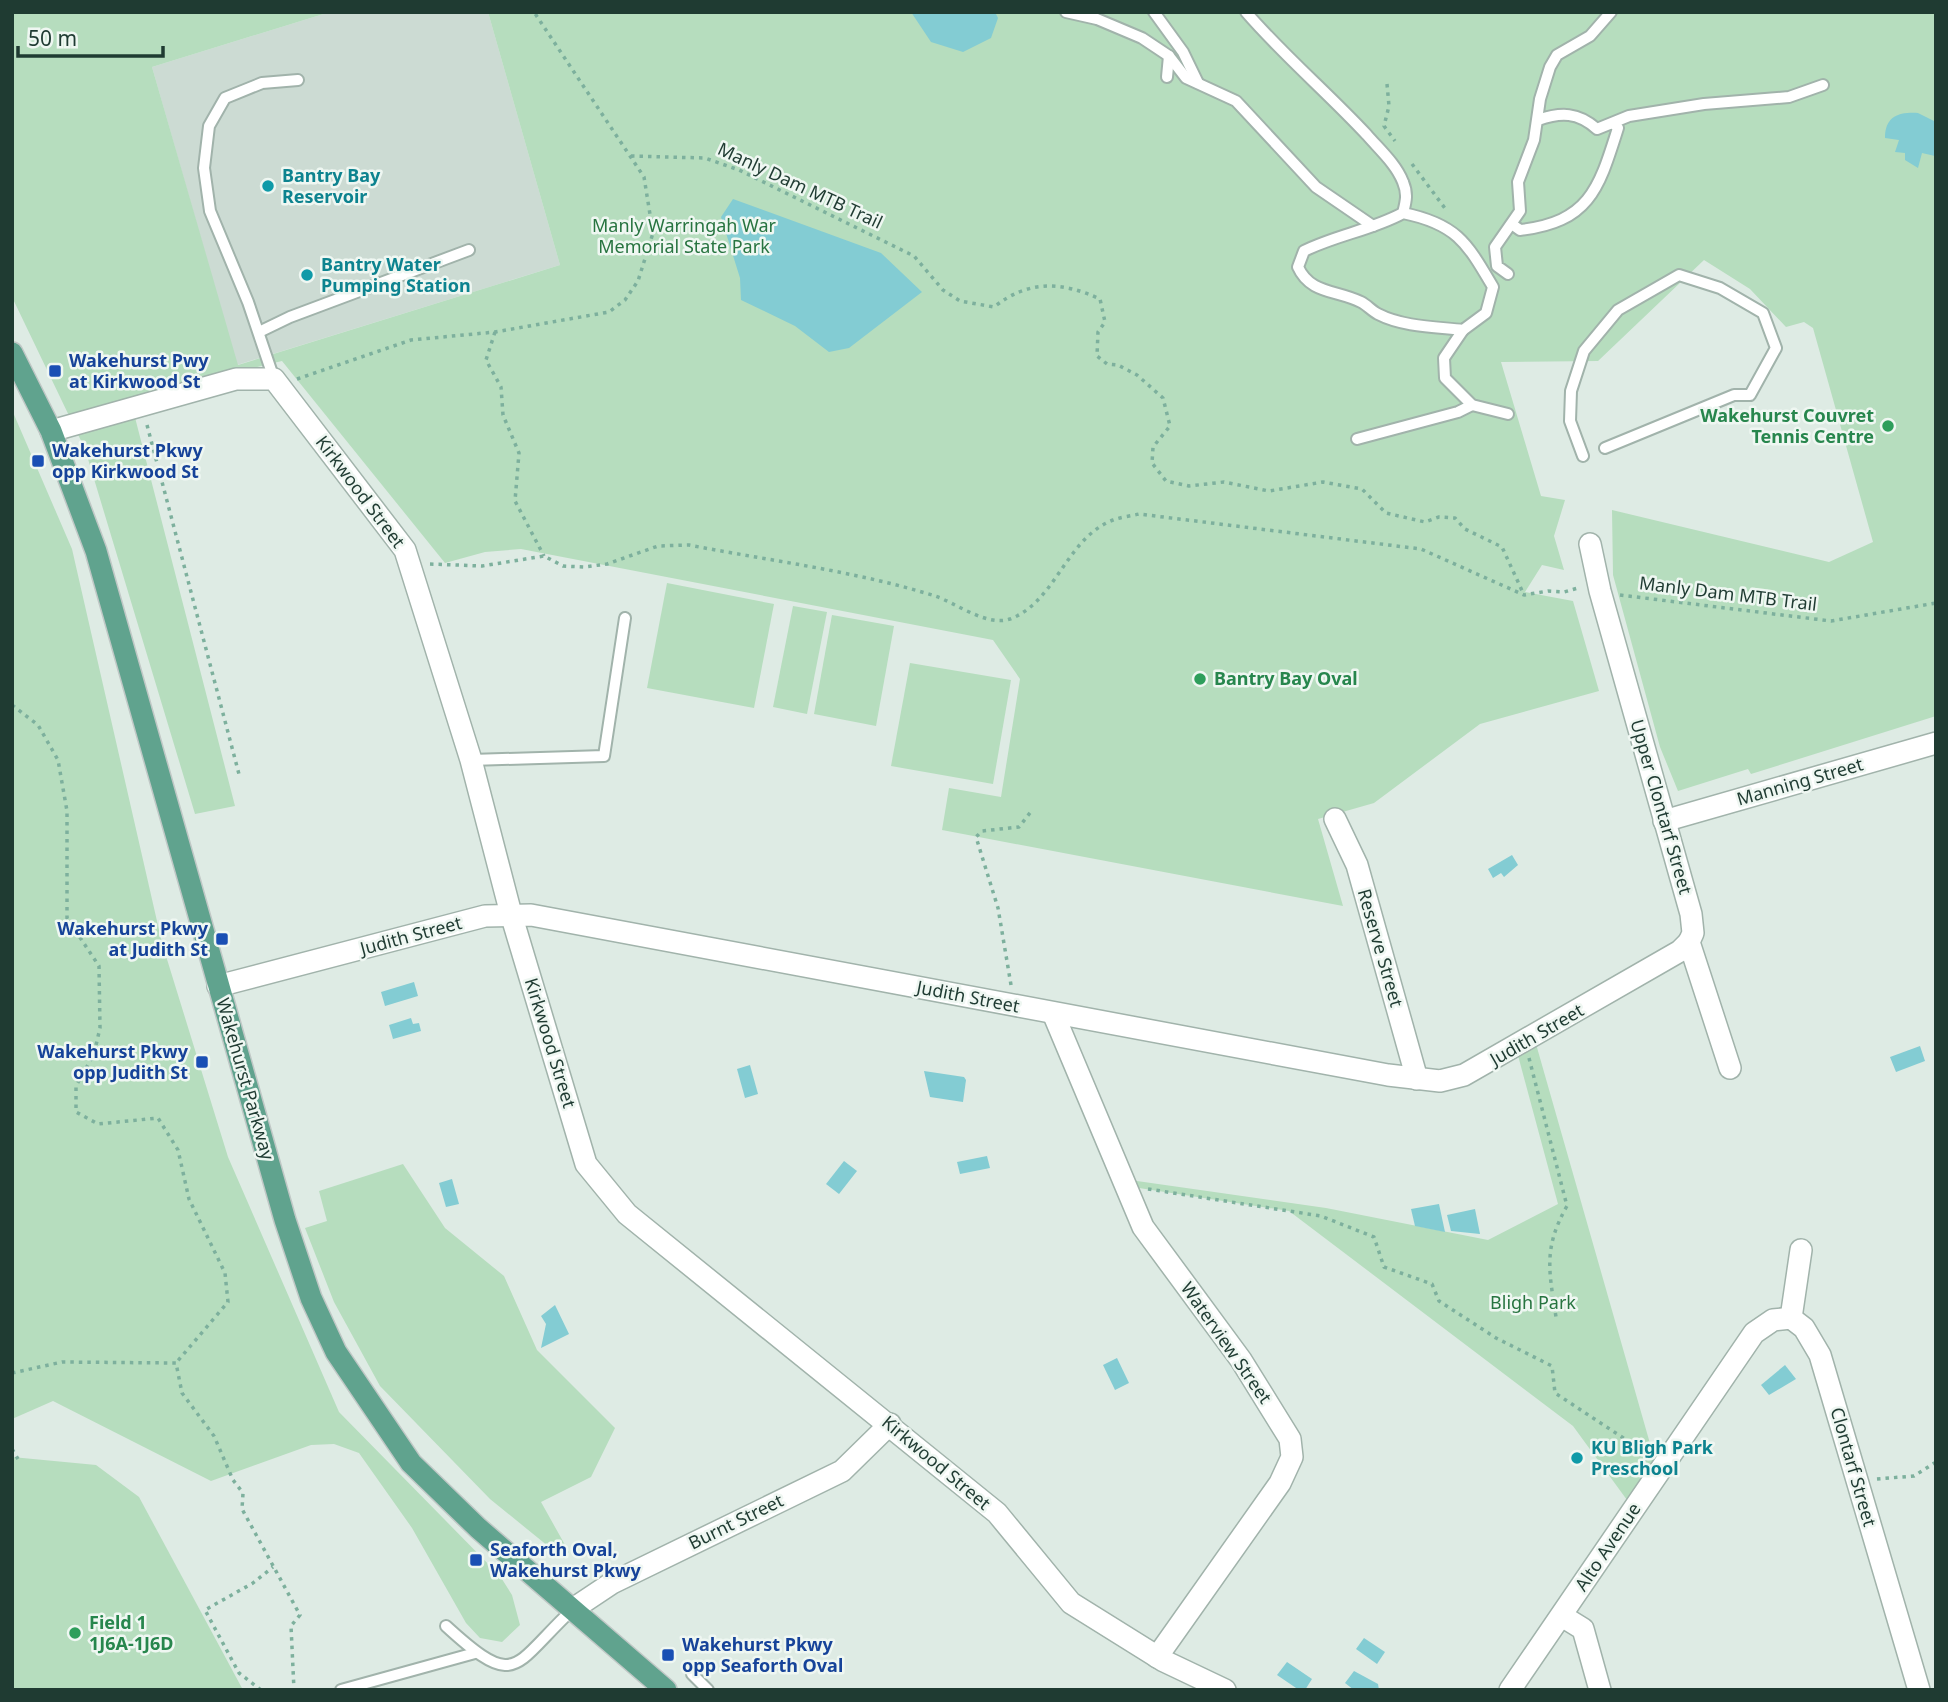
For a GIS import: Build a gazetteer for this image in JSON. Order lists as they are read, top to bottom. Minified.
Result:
{"streets":{"main road":["Wakehurst Parkway"],"street":["Kirkwood Street","Manning Street","Upper Clontarf Street","Judith Street","Reserve Street","Waterview Street","Clontarf Street","Burnt Street","Alto Avenue"],"path":["Manly Dam MTB Trail"]},"crossings":[["Manly Dam MTB Trail","Upper Clontarf Street"],["Kirkwood Street","Judith Street"],["Kirkwood Street","Waterview Street"],["Kirkwood Street","Burnt Street"],["Manning Street","Upper Clontarf Street"],["Upper Clontarf Street","Judith Street"],["Judith Street","Reserve Street"],["Judith Street","Wakehurst Parkway"],["Judith Street","Waterview Street"],["Wakehurst Parkway","Burnt Street"],["Clontarf Street","Alto Avenue"]],"parks":["Manly Warringah War Memorial State Park","Bligh Park"],"places":{"other":["Bantry Bay Reservoir","Bantry Water Pumping Station","Wakehurst Couvret Tennis Centre","Bantry Bay Oval","KU Bligh Park Preschool","Field 1 1J6A-1J6D"],"transit":["Wakehurst Pwy at Kirkwood St","Wakehurst Pkwy opp Kirkwood St","Wakehurst Pkwy at Judith St","Wakehurst Pkwy opp Judith St","Seaforth Oval, Wakehurst Pkwy","Wakehurst Pkwy opp Seaforth Oval"]},"scale_bar":"50 m"}
